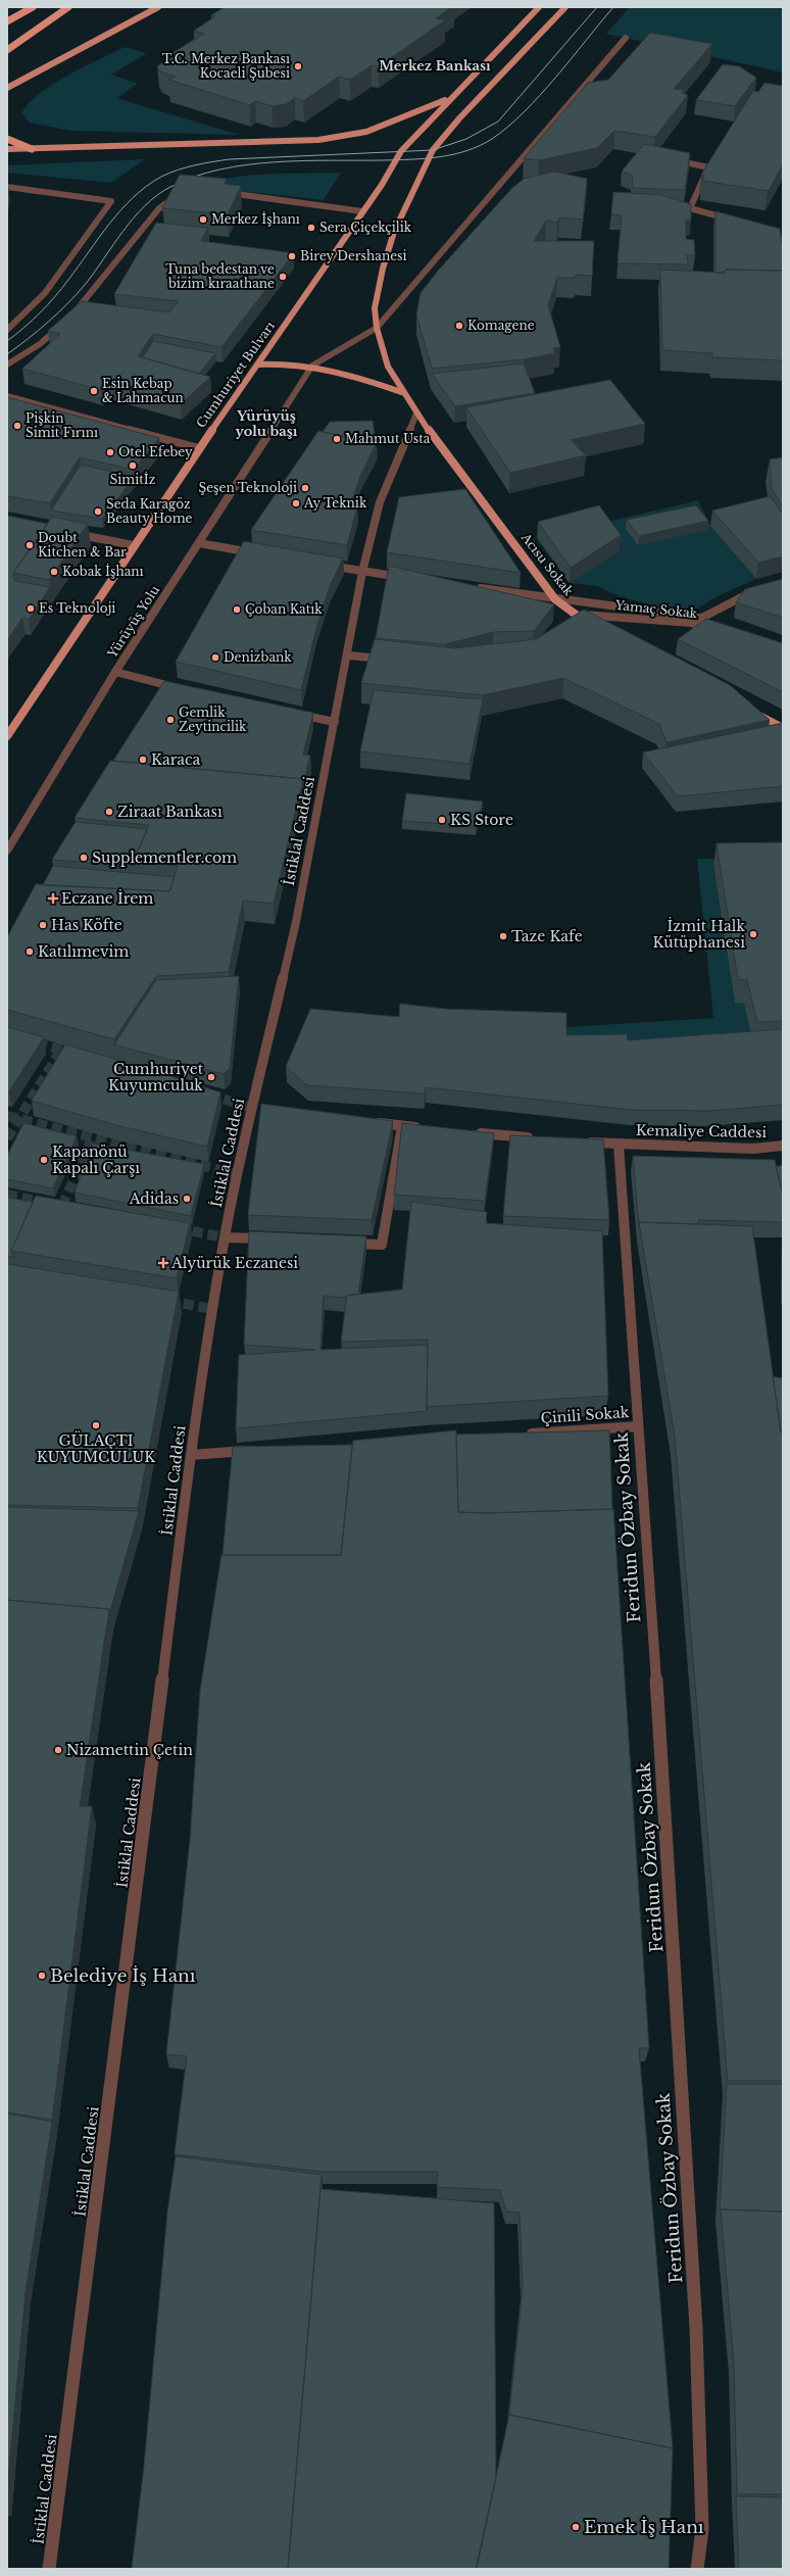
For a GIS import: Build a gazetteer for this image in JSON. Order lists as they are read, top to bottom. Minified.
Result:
{"streets":{"main road":["Cumhuriyet Bulvarı","Acısu Sokak"],"street":["Yamaç Sokak","Yürüyüş Yolu","İstiklal Caddesi","Kemaliye Caddesi","Çinili Sokak","Feridun Özbay Sokak"]},"crossings":[["Acısu Sokak","Yamaç Sokak"],["Acısu Sokak","İstiklal Caddesi"],["Kemaliye Caddesi","Feridun Özbay Sokak"],["Çinili Sokak","Feridun Özbay Sokak"]],"districts":["Merkez Bankası","Yürüyüş yolu başı"],"places":{"other":["T.C. Merkez Bankası Kocaeli Şubesi","Merkez İşhanı","Sera Çiçekçilik","Birey Dershanesi","Tuna bedestan ve bizim kıraathane","Komagene","Esin Kebap & Lahmacun","Pişkin Simit Fırını","Mahmut Usta","Otel Efebey","Simitİz","Şeşen Teknoloji","Ay Teknik","Seda Karagöz Beauty Home","Doubt Kitchen & Bar","Kobak İşhanı","Es Teknoloji","Çoban Katık","Denizbank","Gemlik Zeytincilik","Karaca","Ziraat Bankası","KS Store","Supplementler.com","Has Köfte","İzmit Halk Kütüphanesi","Taze Kafe","Katılımevim","Cumhuriyet Kuyumculuk","Kapanönü Kapalı Çarşı","Adidas","GÜLAÇTI KUYUMCULUK","Nizamettin Çetin","Belediye İş Hanı","Emek İş Hanı"],"health":["Eczane İrem","Alyürük Eczanesi"]}}
